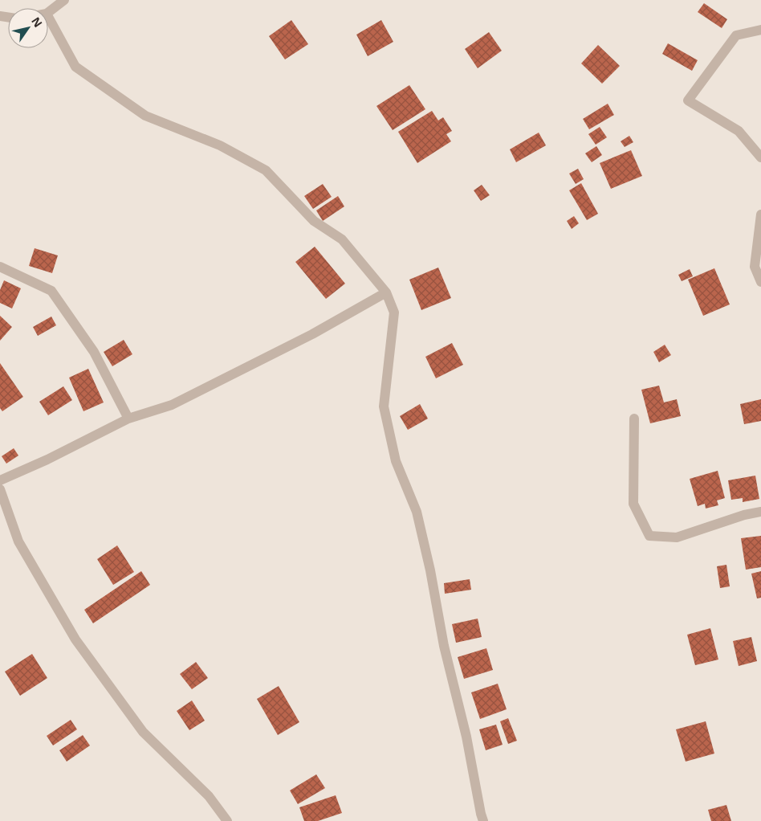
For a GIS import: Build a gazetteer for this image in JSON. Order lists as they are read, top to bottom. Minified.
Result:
{"north":"top right"}
